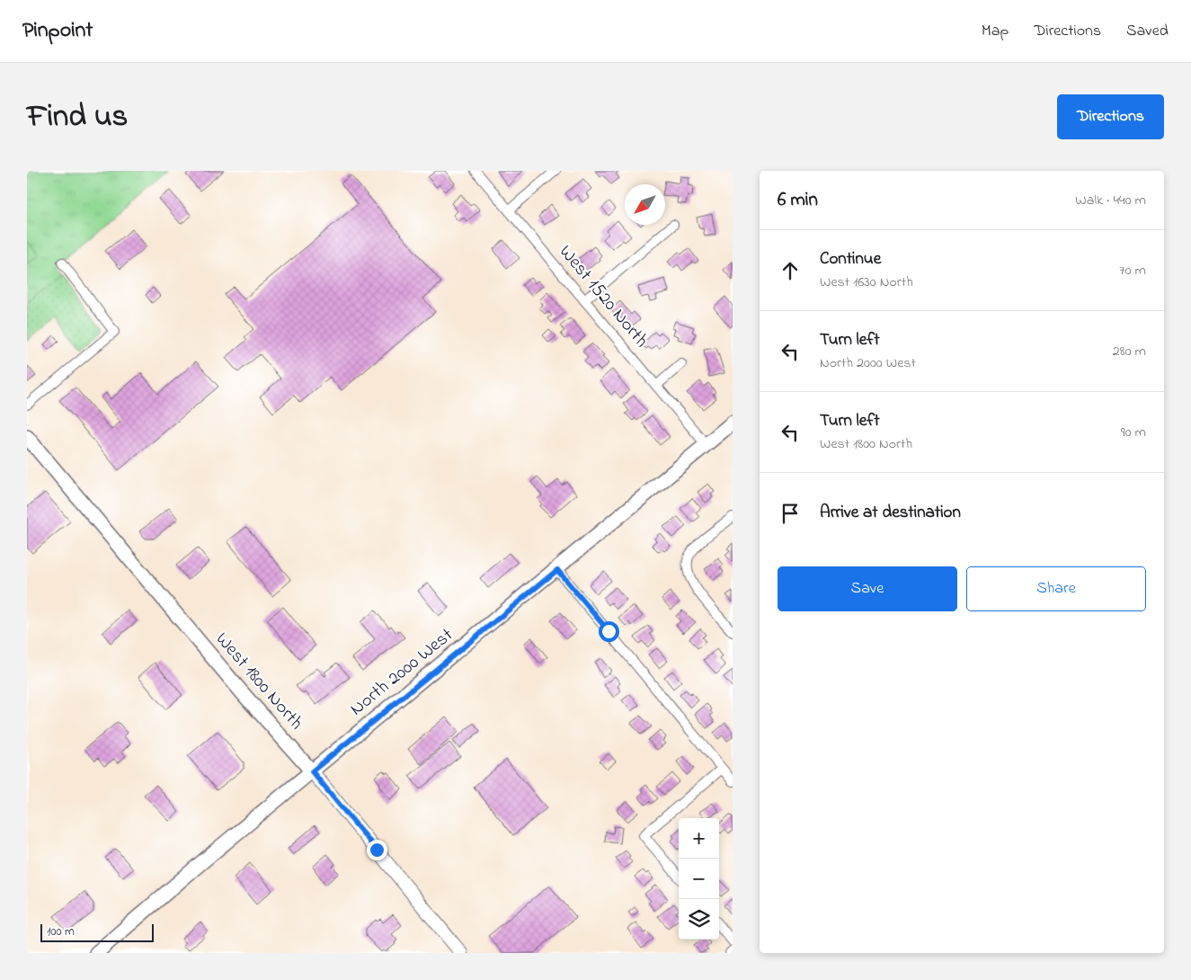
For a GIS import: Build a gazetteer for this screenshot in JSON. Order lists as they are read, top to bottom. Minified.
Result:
{"streets":{"main road":["North 2000 West","West 1800 North"],"street":["West 1520 North"]},"crossings":[["West 1520 North","North 2000 West"],["North 2000 West","West 1800 North"]],"scale_bar":"100 m","north":"bottom left","page":{"header":"Pinpoint","nav":["Map","Directions","Saved"],"title":"Find us","buttons":["Directions",["Save","Share"]],"heading":["6 min","Walk · 440 m"],"list":[["Continue","West 1630 North","70 m"],["Turn left","North 2000 West","280 m"],["Turn left","West 1800 North","90 m"],"Arrive at destination"],"map_buttons":["+","−"],"scale":"100 m"}}
